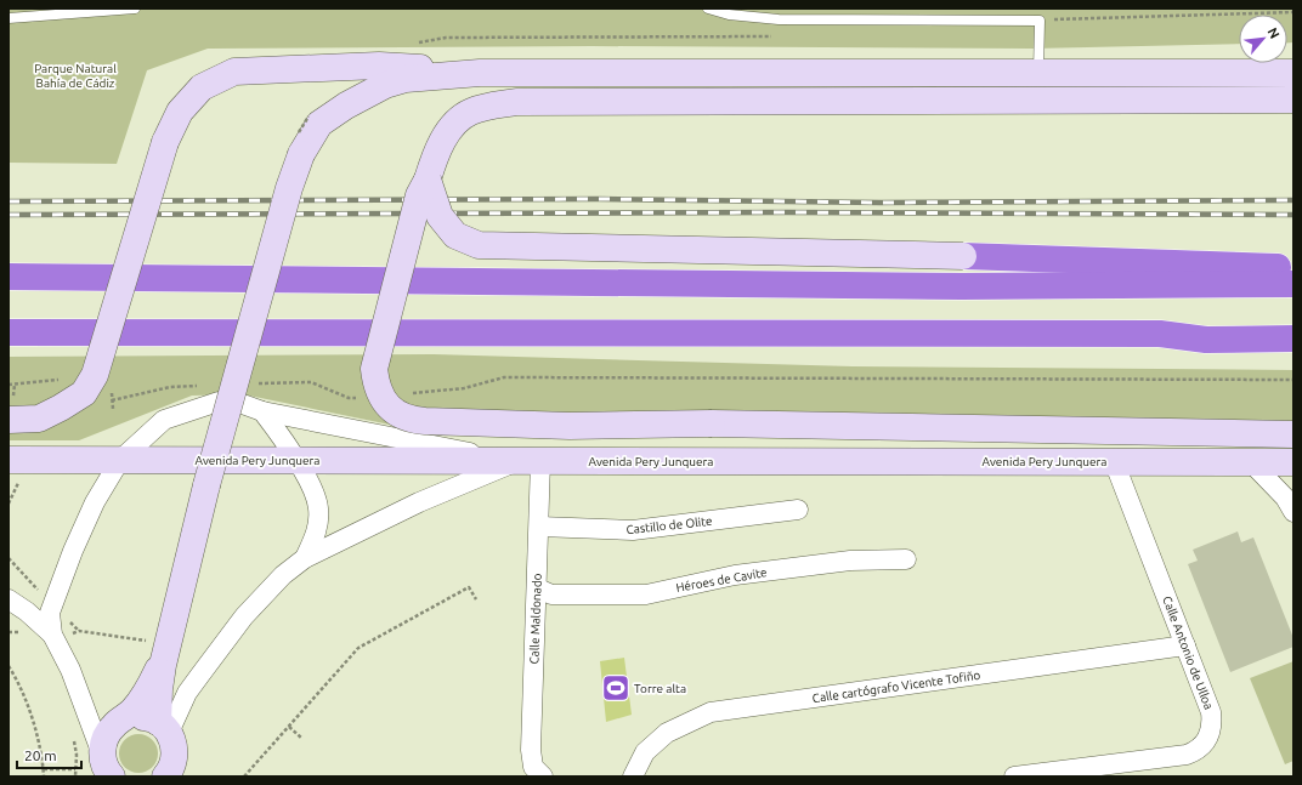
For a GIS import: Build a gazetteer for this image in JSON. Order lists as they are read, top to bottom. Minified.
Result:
{"streets":{"street":["Avenida Pery Junquera","Castillo de Olite","Héroes de Cavite","Calle Maldonado","Calle Antonio de Ulloa","Calle cartógrafo Vicente Tofiño"]},"crossings":[["Avenida Pery Junquera","Calle Maldonado"],["Avenida Pery Junquera","Calle Antonio de Ulloa"],["Castillo de Olite","Calle Maldonado"],["Héroes de Cavite","Calle Maldonado"],["Calle Antonio de Ulloa","Calle cartógrafo Vicente Tofiño"]],"parks":["Parque Natural Bahía de Cádiz"],"places":{"sports":["Torre alta"]},"scale_bar":"20 m","north":"top right"}
